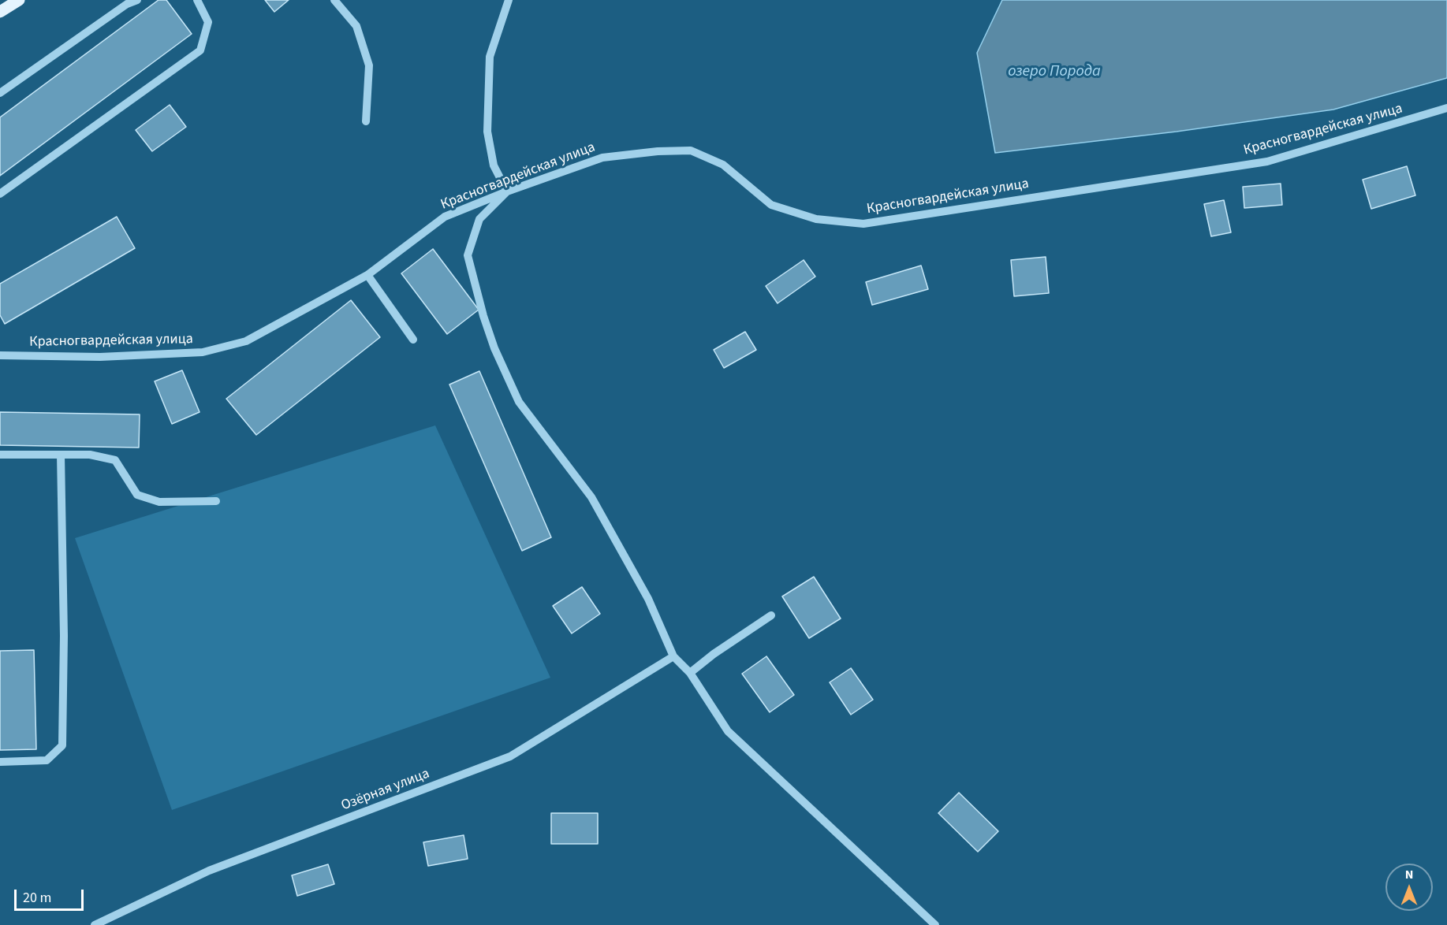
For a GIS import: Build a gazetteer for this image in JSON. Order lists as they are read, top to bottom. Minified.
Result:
{"streets":{"street":["Красногвардейская улица","Озёрная улица"]},"water":["озеро Порода"],"scale_bar":"20 m","north":"top"}
